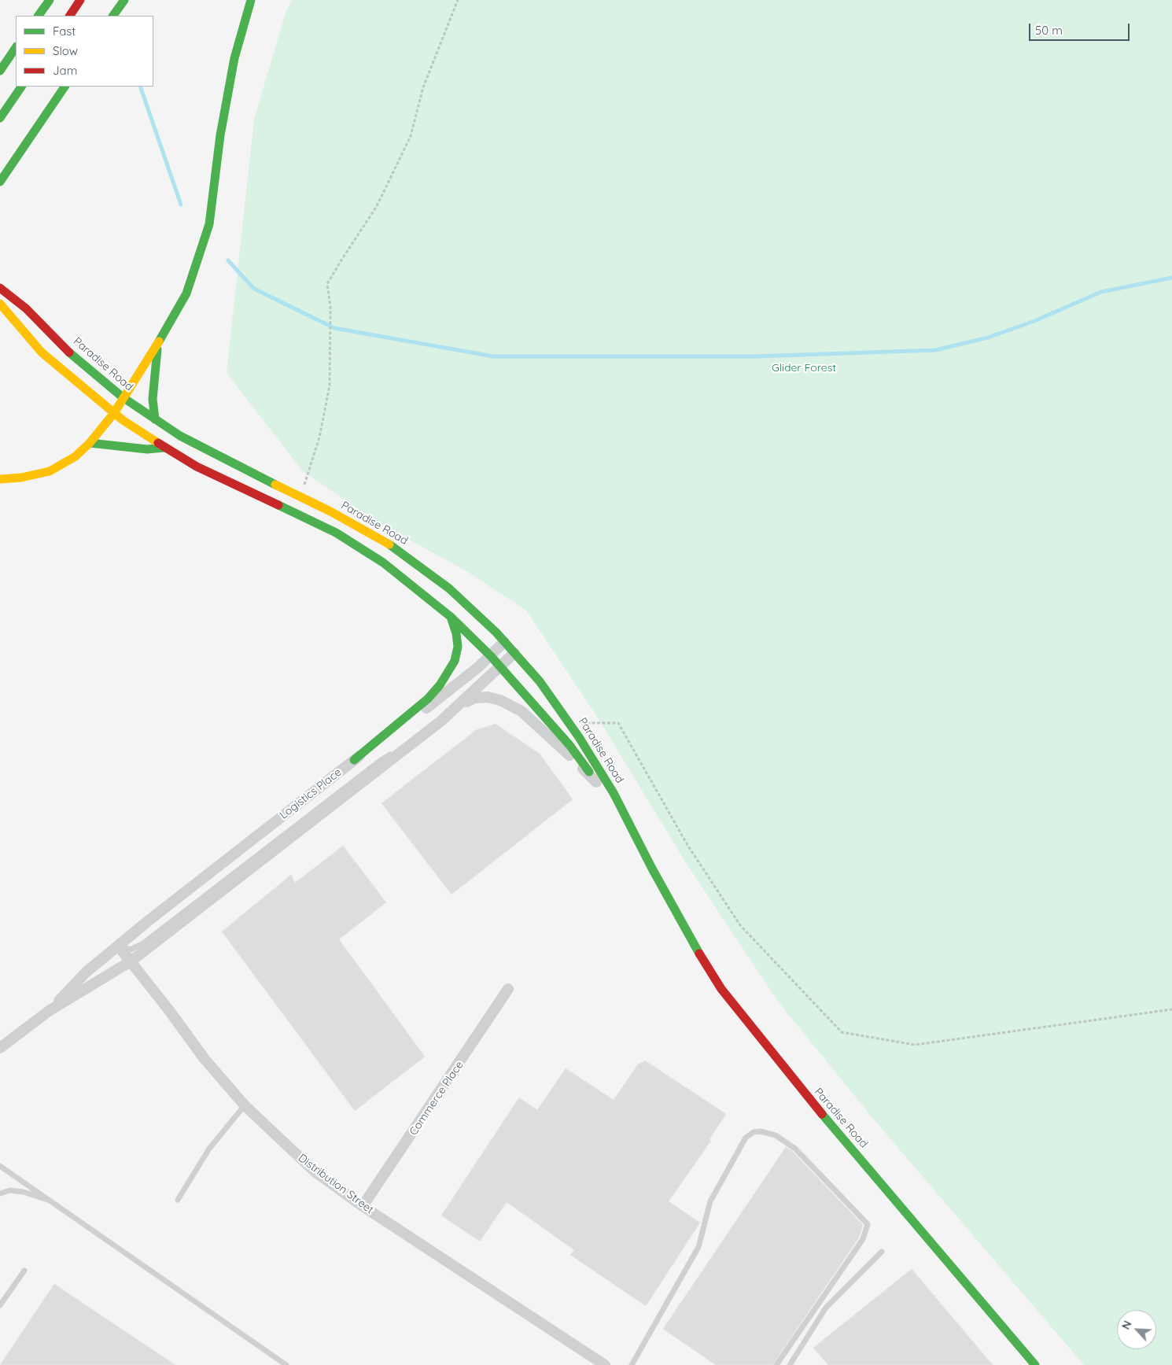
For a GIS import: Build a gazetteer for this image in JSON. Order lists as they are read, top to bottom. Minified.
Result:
{"streets":{"main road":["Paradise Road"],"street":["Logistics Place","Commerce Place","Distribution Street"]},"crossings":[["Paradise Road","Logistics Place"],["Logistics Place","Distribution Street"],["Commerce Place","Distribution Street"]],"parks":["Glider Forest"],"legend":["Fast","Slow","Jam"],"scale_bar":"50 m","north":"top left"}
